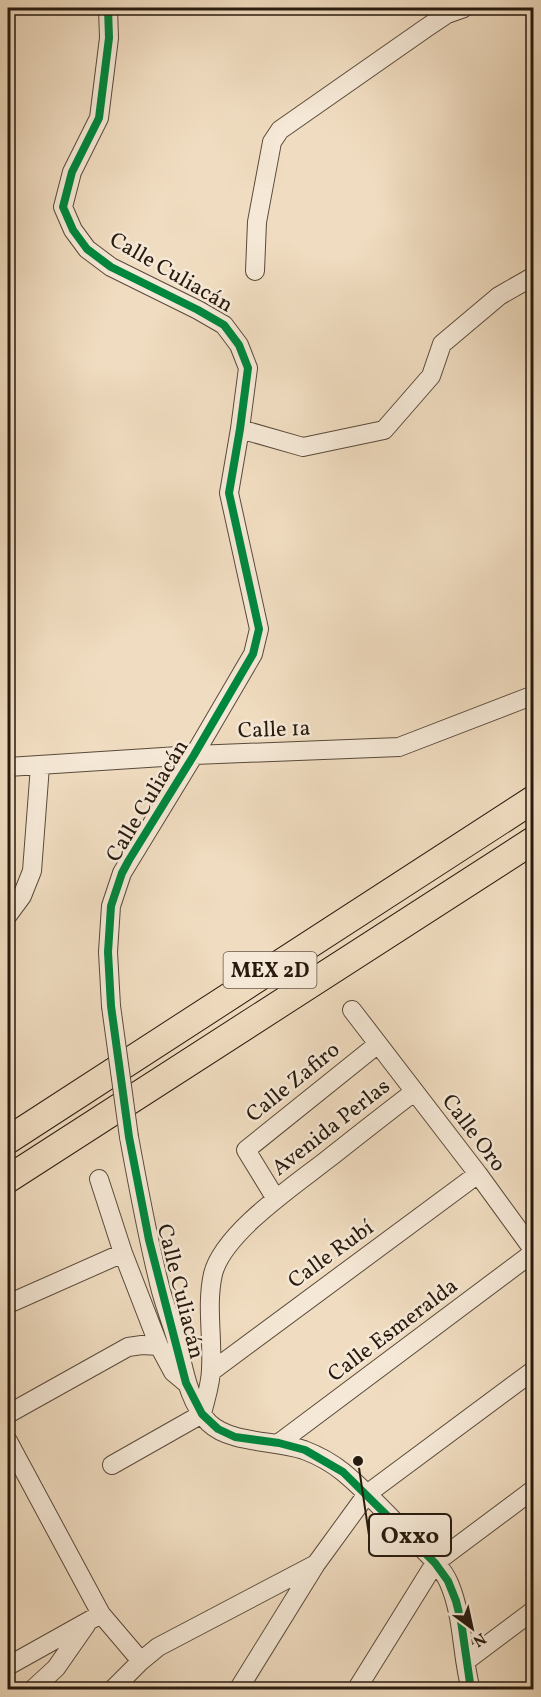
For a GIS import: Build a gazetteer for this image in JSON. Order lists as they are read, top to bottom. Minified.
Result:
{"streets":{"highway":["MEX 2D"],"street":["Calle Culiacán","Calle 1a","Calle Zafiro","Avenida Perlas","Calle Oro","Calle Rubí","Calle Esmeralda"]},"crossings":[["Calle Culiacán","Calle 1a"],["Calle Culiacán","Calle Esmeralda"],["Calle Zafiro","Avenida Perlas"],["Calle Zafiro","Calle Oro"],["Avenida Perlas","Calle Oro"],["Calle Oro","Calle Rubí"],["Calle Oro","Calle Esmeralda"]],"places":["Oxxo"],"north":"bottom right"}
